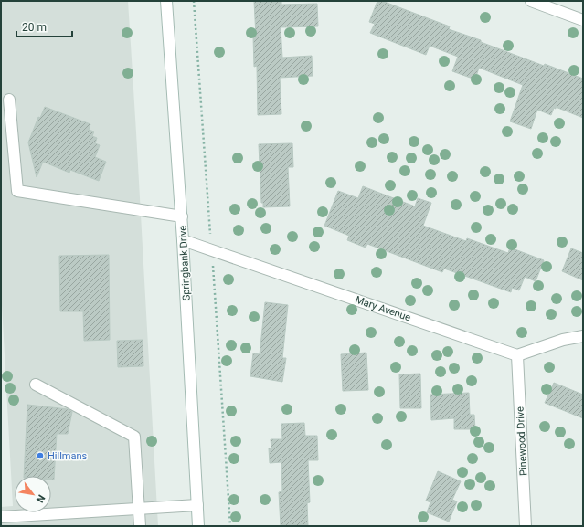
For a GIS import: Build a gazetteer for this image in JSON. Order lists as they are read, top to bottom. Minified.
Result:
{"streets":{"street":["Springbank Drive","Mary Avenue","Pinewood Drive"]},"crossings":[["Springbank Drive","Mary Avenue"],["Mary Avenue","Pinewood Drive"]],"places":["Hillmans"],"scale_bar":"20 m","north":"bottom right"}
